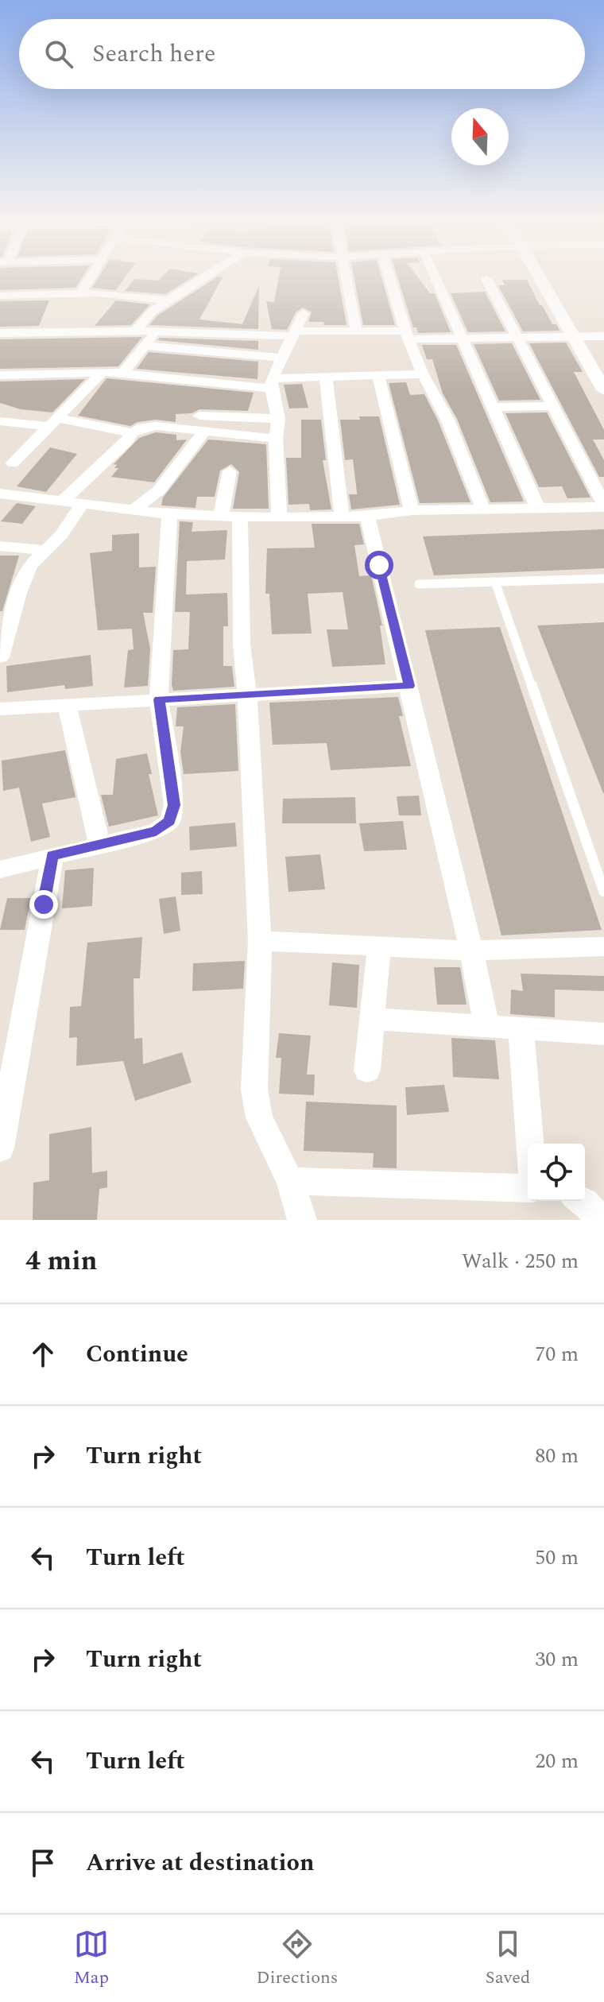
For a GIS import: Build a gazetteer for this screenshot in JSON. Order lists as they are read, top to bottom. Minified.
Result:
{"north":"top","page":{"search":"Search here","heading":["4 min","Walk · 250 m"],"list":[["Continue","70 m"],["Turn right","80 m"],["Turn left","50 m"],["Turn right","30 m"],["Turn left","20 m"],"Arrive at destination"],"nav":["Map","Directions","Saved"]}}
